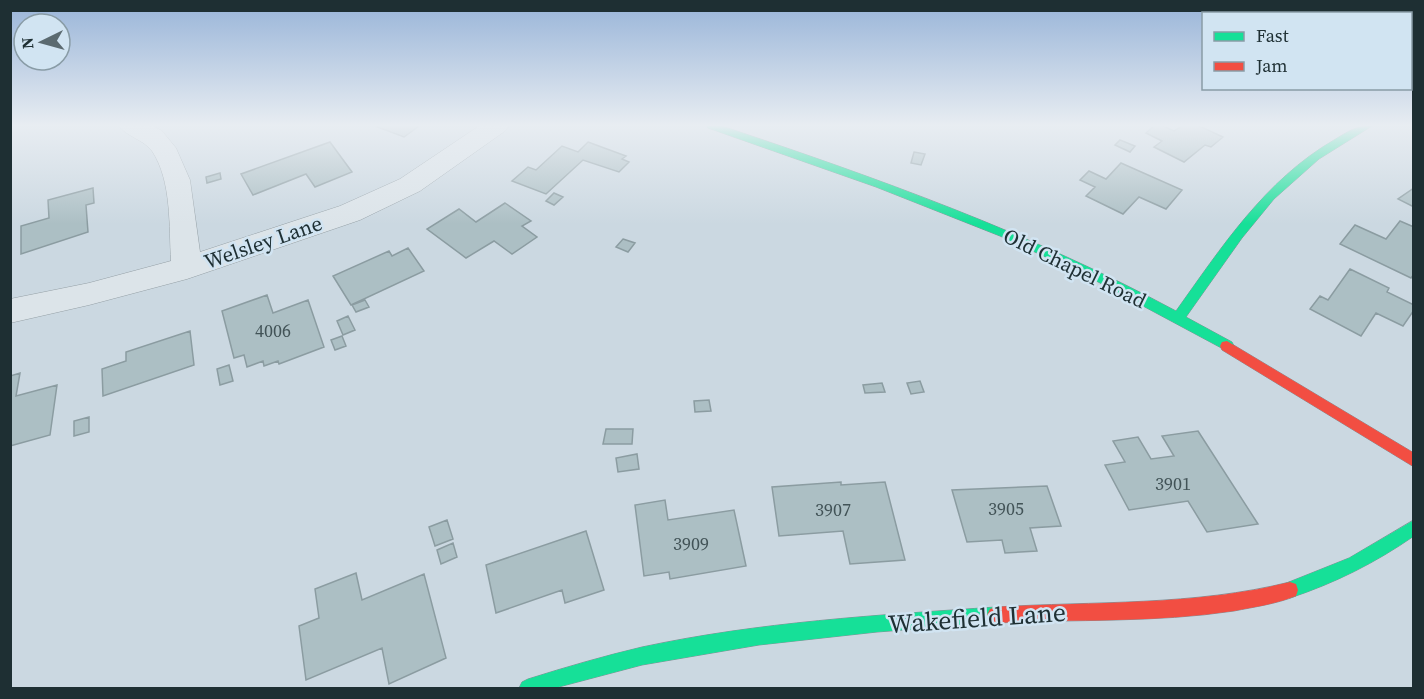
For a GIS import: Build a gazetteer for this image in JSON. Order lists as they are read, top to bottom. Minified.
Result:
{"streets":{"street":["Welsley Lane","Old Chapel Road","Wakefield Lane"]},"house_numbers":["4006","3901","3905","3907","3909"],"legend":["Fast","Jam"],"north":"left"}
